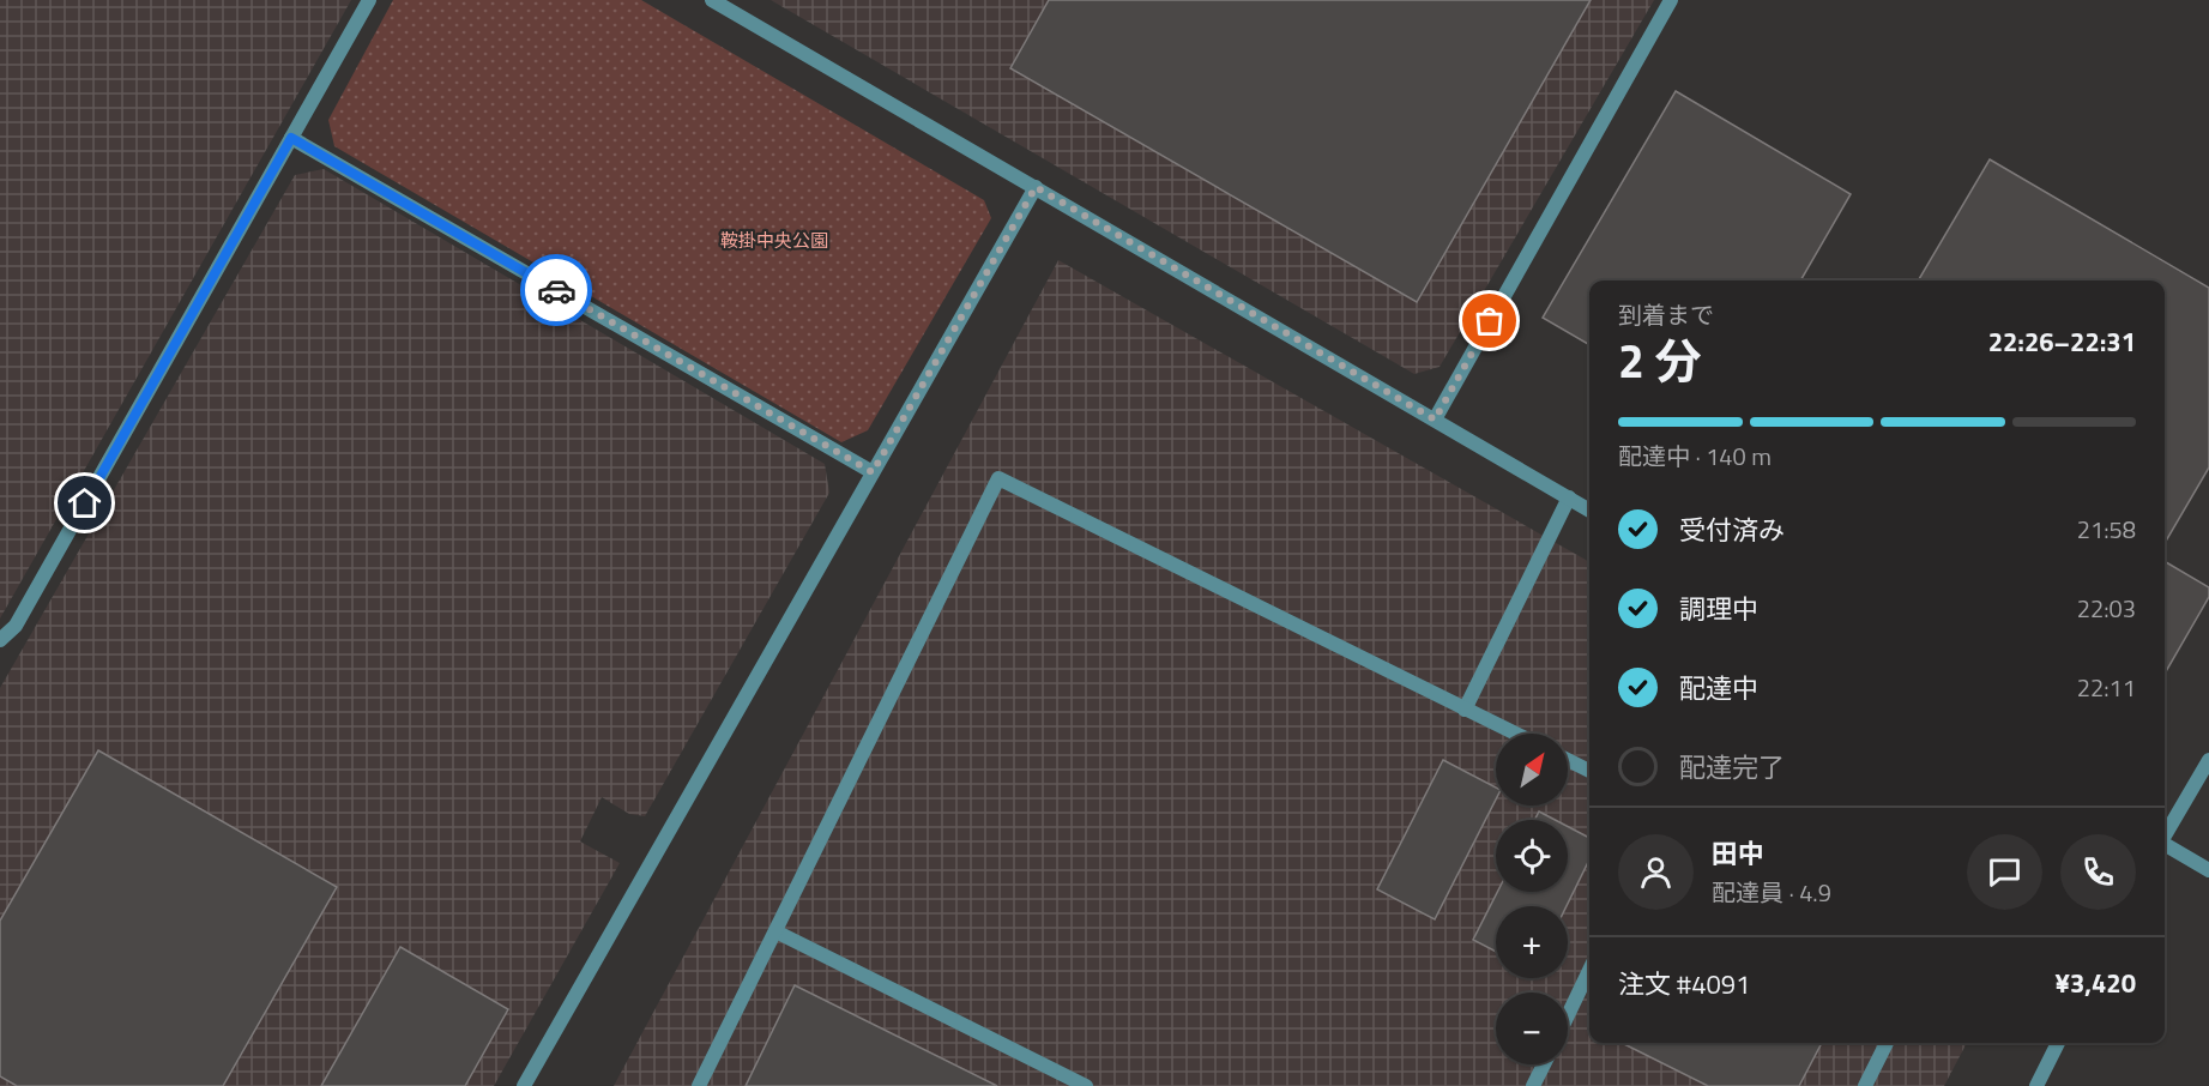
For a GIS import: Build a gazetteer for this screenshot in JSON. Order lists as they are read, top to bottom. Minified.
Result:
{"parks":["鞍掛中央公園"],"north":"top right","page":{"heading":["2 分","到着まで","22:26–22:31"],"panel":["田中","配達員 · 4.9","注文 #4091","¥3,420"],"bar":"配達中 · 140 m","list":[["受付済み","21:58"],["調理中","22:03"],["配達中","22:11"],"配達完了"],"map_buttons":["+","−"]}}
